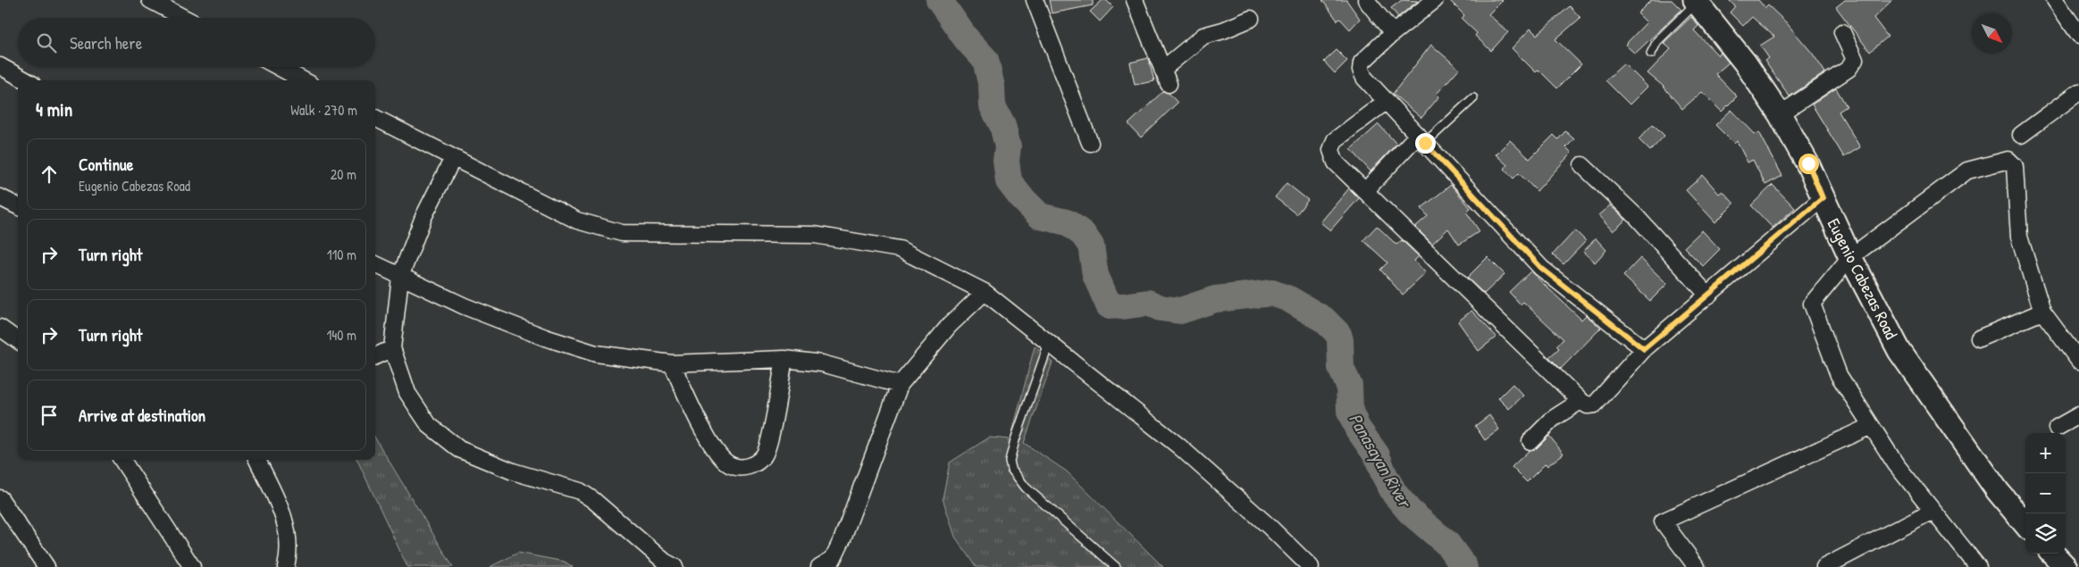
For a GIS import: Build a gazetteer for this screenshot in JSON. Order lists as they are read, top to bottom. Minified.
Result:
{"streets":{"street":["Eugenio Cabezas Road"]},"water":["Panasayan River"],"north":"bottom right","page":{"search":"Search here","heading":["4 min","Walk · 270 m"],"list":[["Continue","Eugenio Cabezas Road","20 m"],["Turn right","110 m"],["Turn right","140 m"],"Arrive at destination"],"map_buttons":["+","−"]}}
